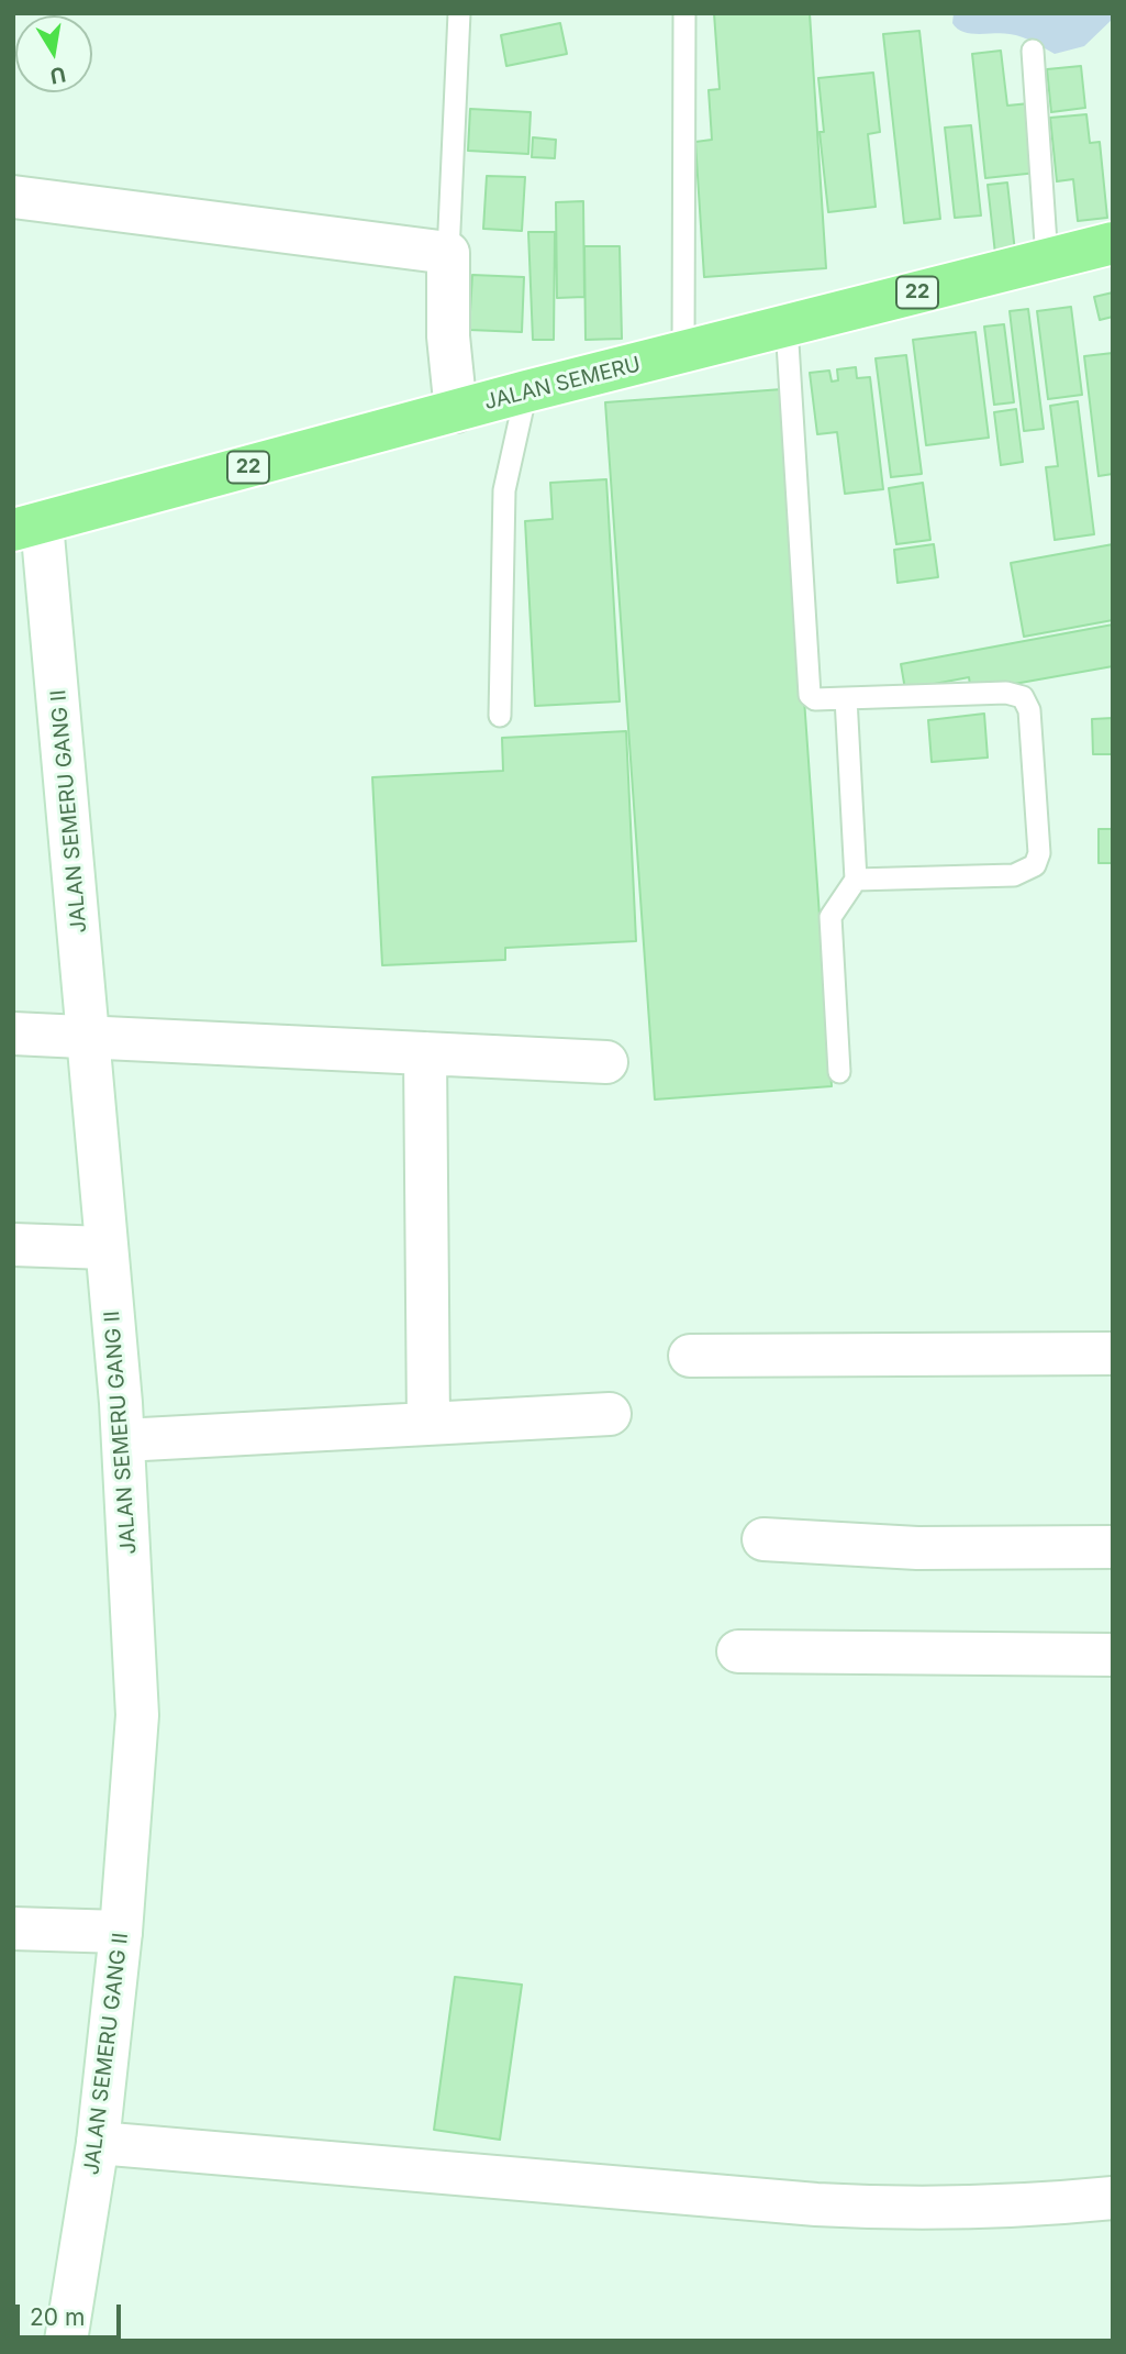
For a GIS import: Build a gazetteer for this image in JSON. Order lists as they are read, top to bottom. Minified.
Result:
{"streets":{"highway":["22","JALAN SEMERU"],"street":["JALAN SEMERU GANG II"]},"crossings":[["JALAN SEMERU","JALAN SEMERU GANG II"]],"scale_bar":"20 m","north":"bottom"}
